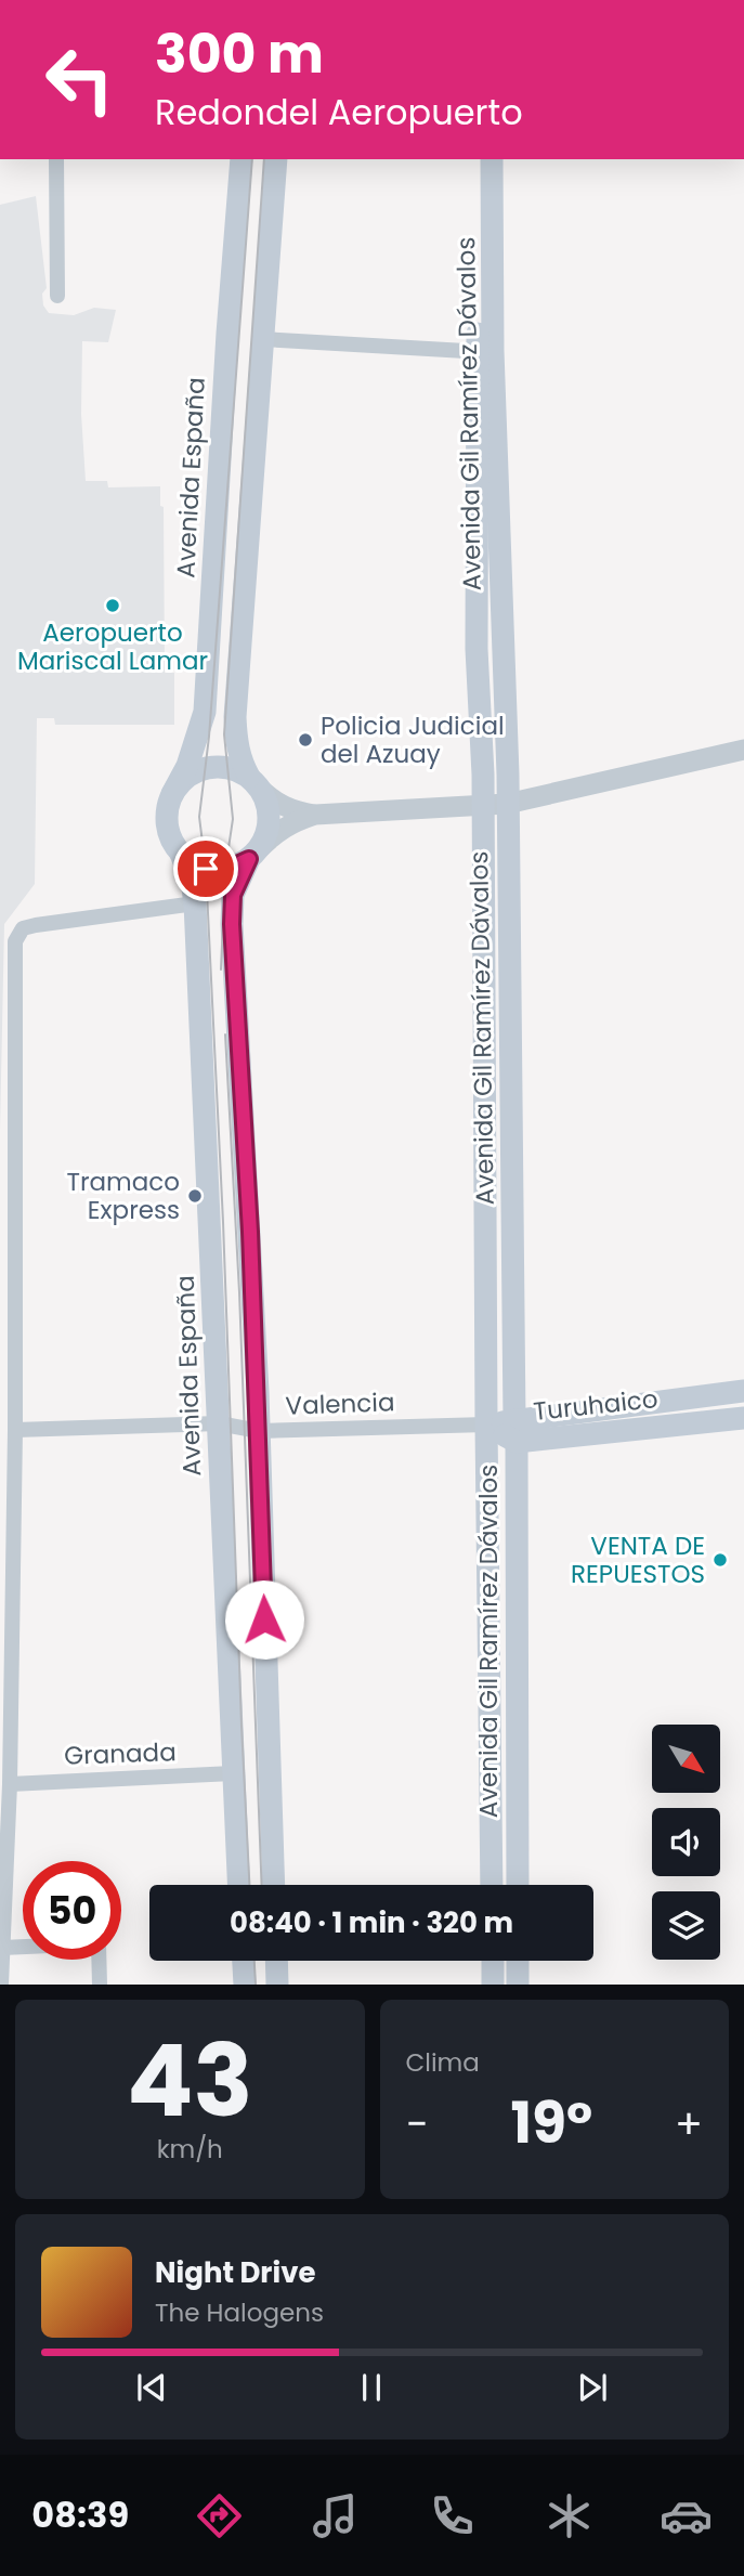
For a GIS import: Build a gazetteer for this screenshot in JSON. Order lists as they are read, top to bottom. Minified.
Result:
{"streets":{"main road":["Avenida Gil Ramírez Dávalos","Avenida España","Turuhaico"],"street":["Valencia","Granada"]},"crossings":[["Avenida Gil Ramírez Dávalos","Valencia"],["Avenida Gil Ramírez Dávalos","Turuhaico"],["Avenida España","Valencia"],["Avenida España","Granada"],["Valencia","Turuhaico"]],"places":["Aeropuerto Mariscal Lamar","Policia Judicial del Azuay","Tramaco Express","VENTA DE REPUESTOS"],"north":"bottom right","page":{"turn":["300 m","Redondel Aeropuerto"],"limit":"50","trip":"08:40 · 1 min · 320 m","tile":[["43","km/h"],"Clima"],"heat":["−","19°","+"],"song":["Night Drive","The Halogens"],"tabs":"08:39"}}
